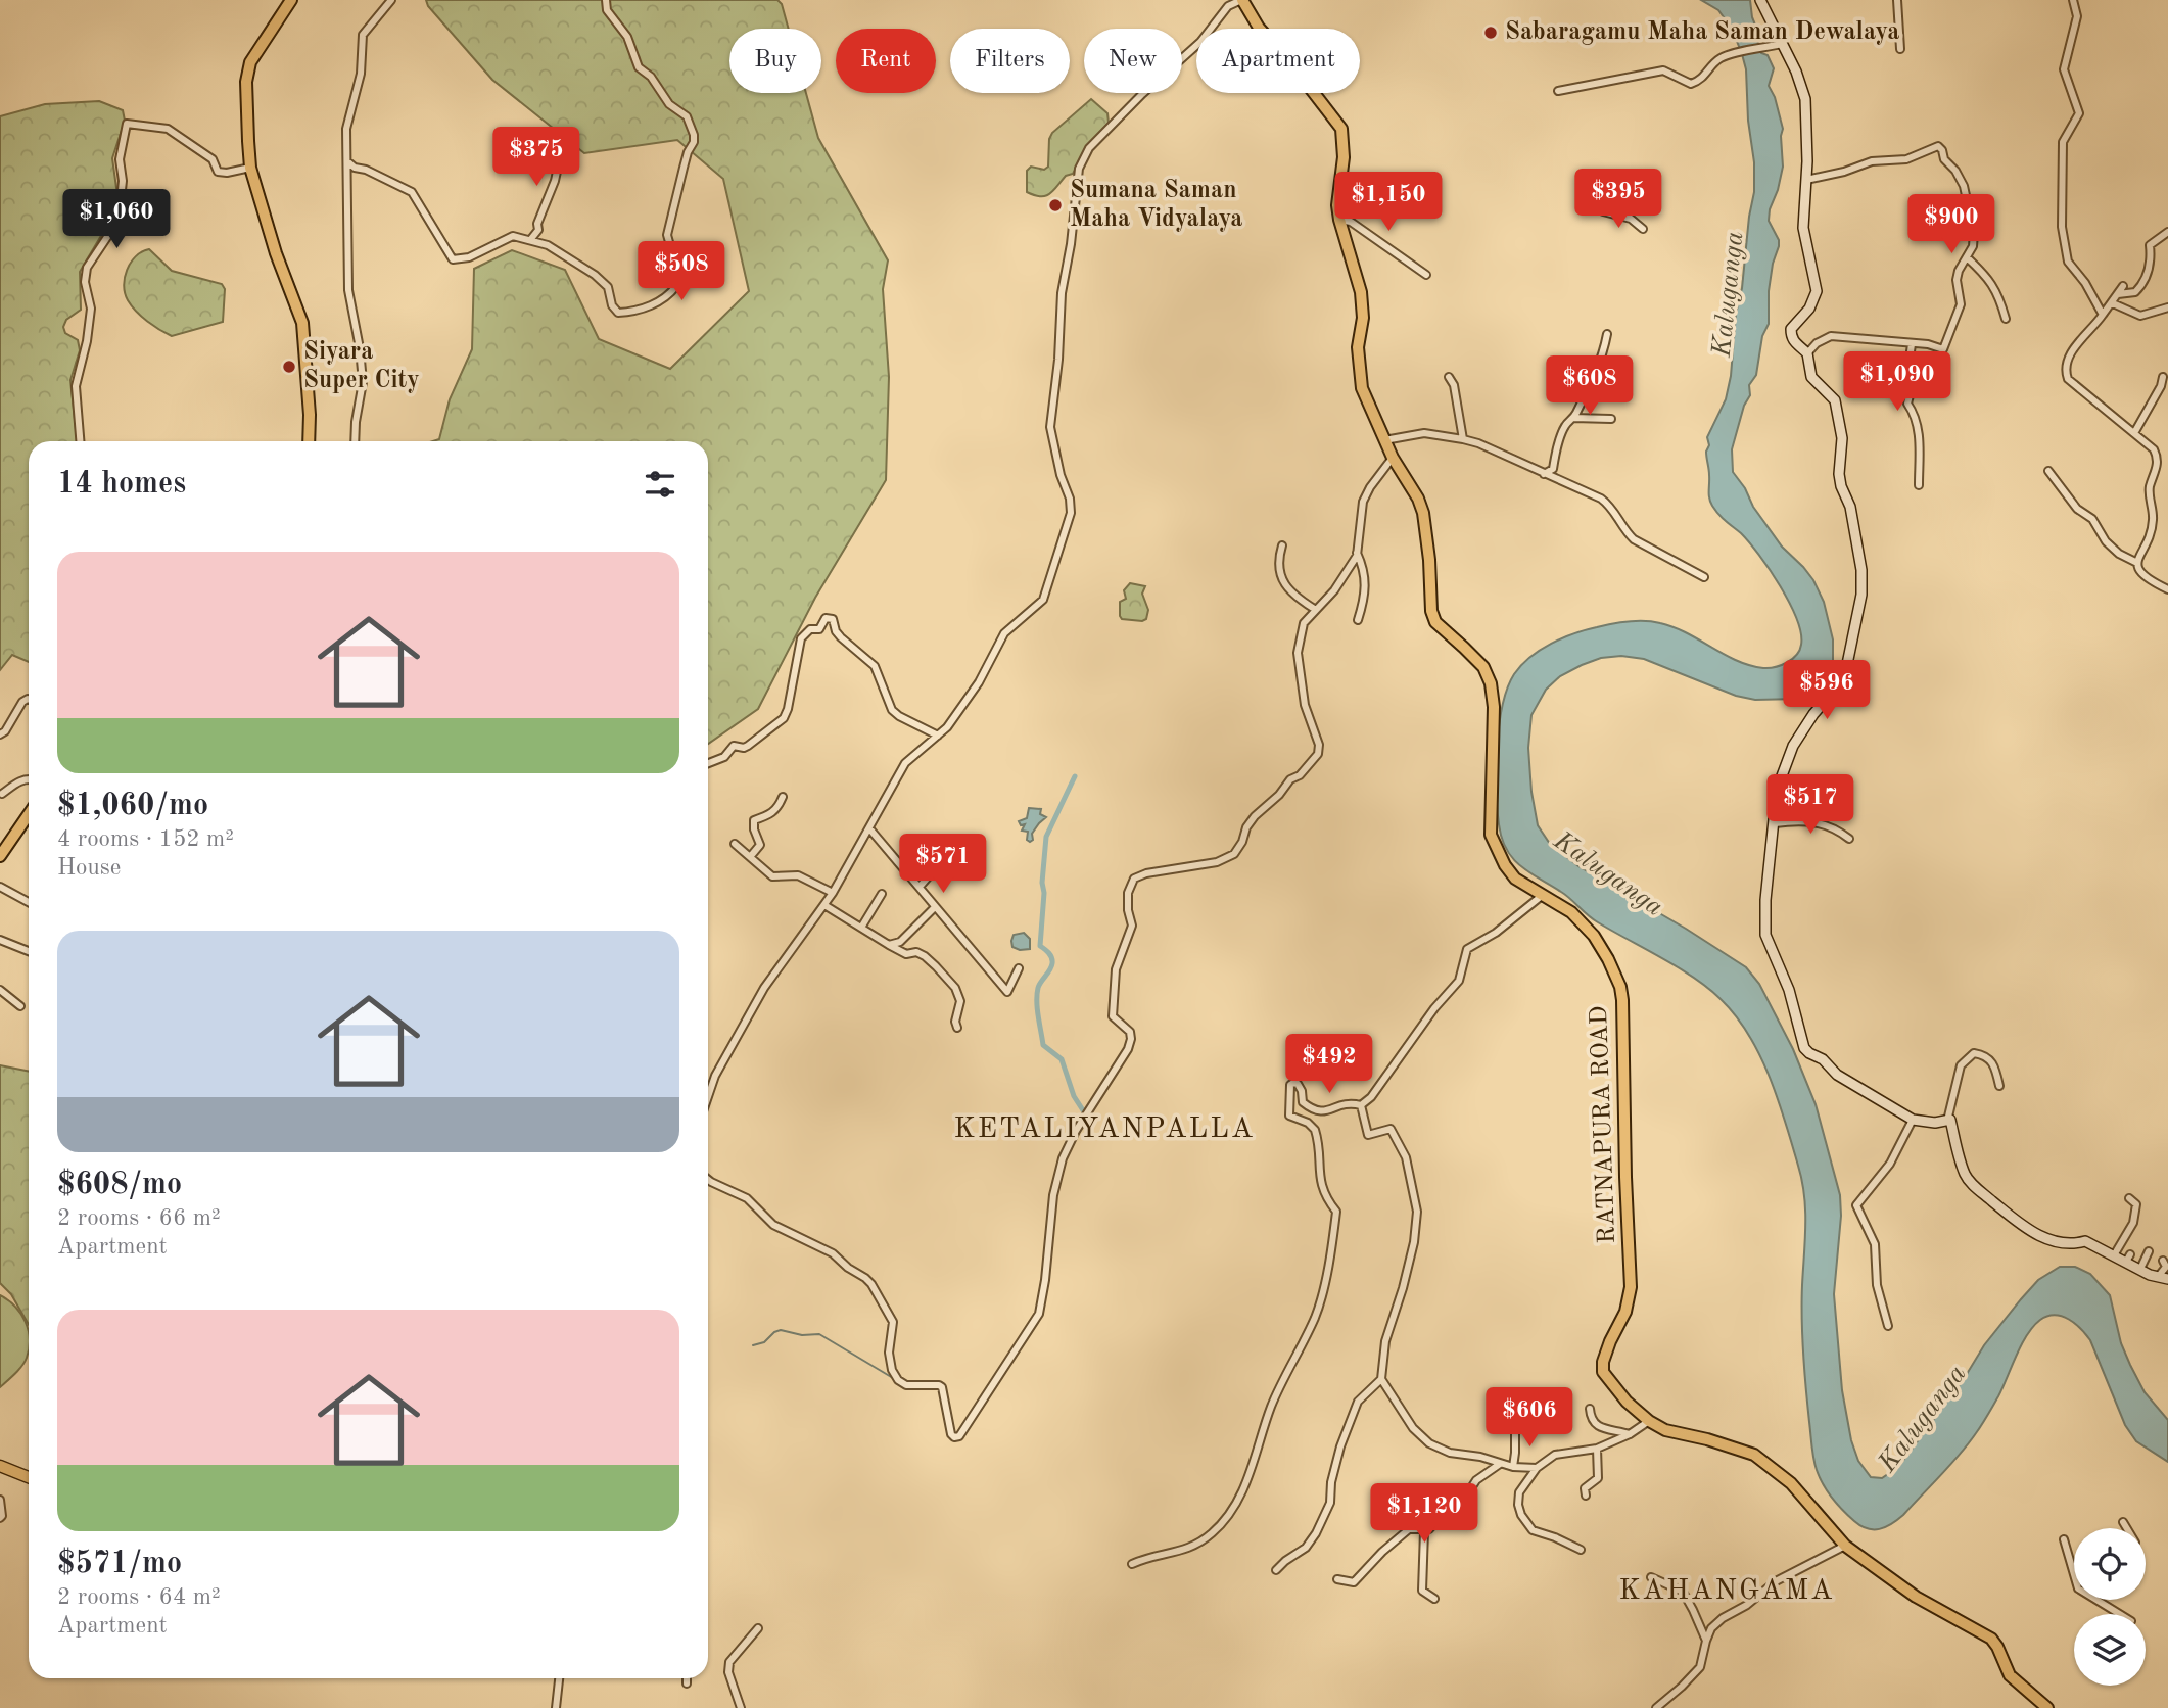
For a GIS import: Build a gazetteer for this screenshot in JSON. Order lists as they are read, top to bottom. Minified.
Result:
{"streets":{"highway":["RATNAPURA ROAD"]},"districts":["KETALIYANPALLA","KAHANGAMA"],"water":["Kaluganga"],"places":["Sabaragamu Maha Saman Dewalaya","Sumana Saman Maha Vidyalaya","Siyara Super City"],"page":{"chip":["Buy","Rent","Filters","New","Apartment"],"price":["$375","$395","$1,150","$1,060","$900","$508","$1,090","$608","$596","$517","$571","$492","$606","$1,120"],"heading":"14 homes","list":[{"name":"$1,060/mo","note":"4 rooms · 152 m² · House"},{"name":"$608/mo","note":"2 rooms · 66 m² · Apartment"},{"name":"$571/mo","note":"2 rooms · 64 m² · Apartment"}]}}
